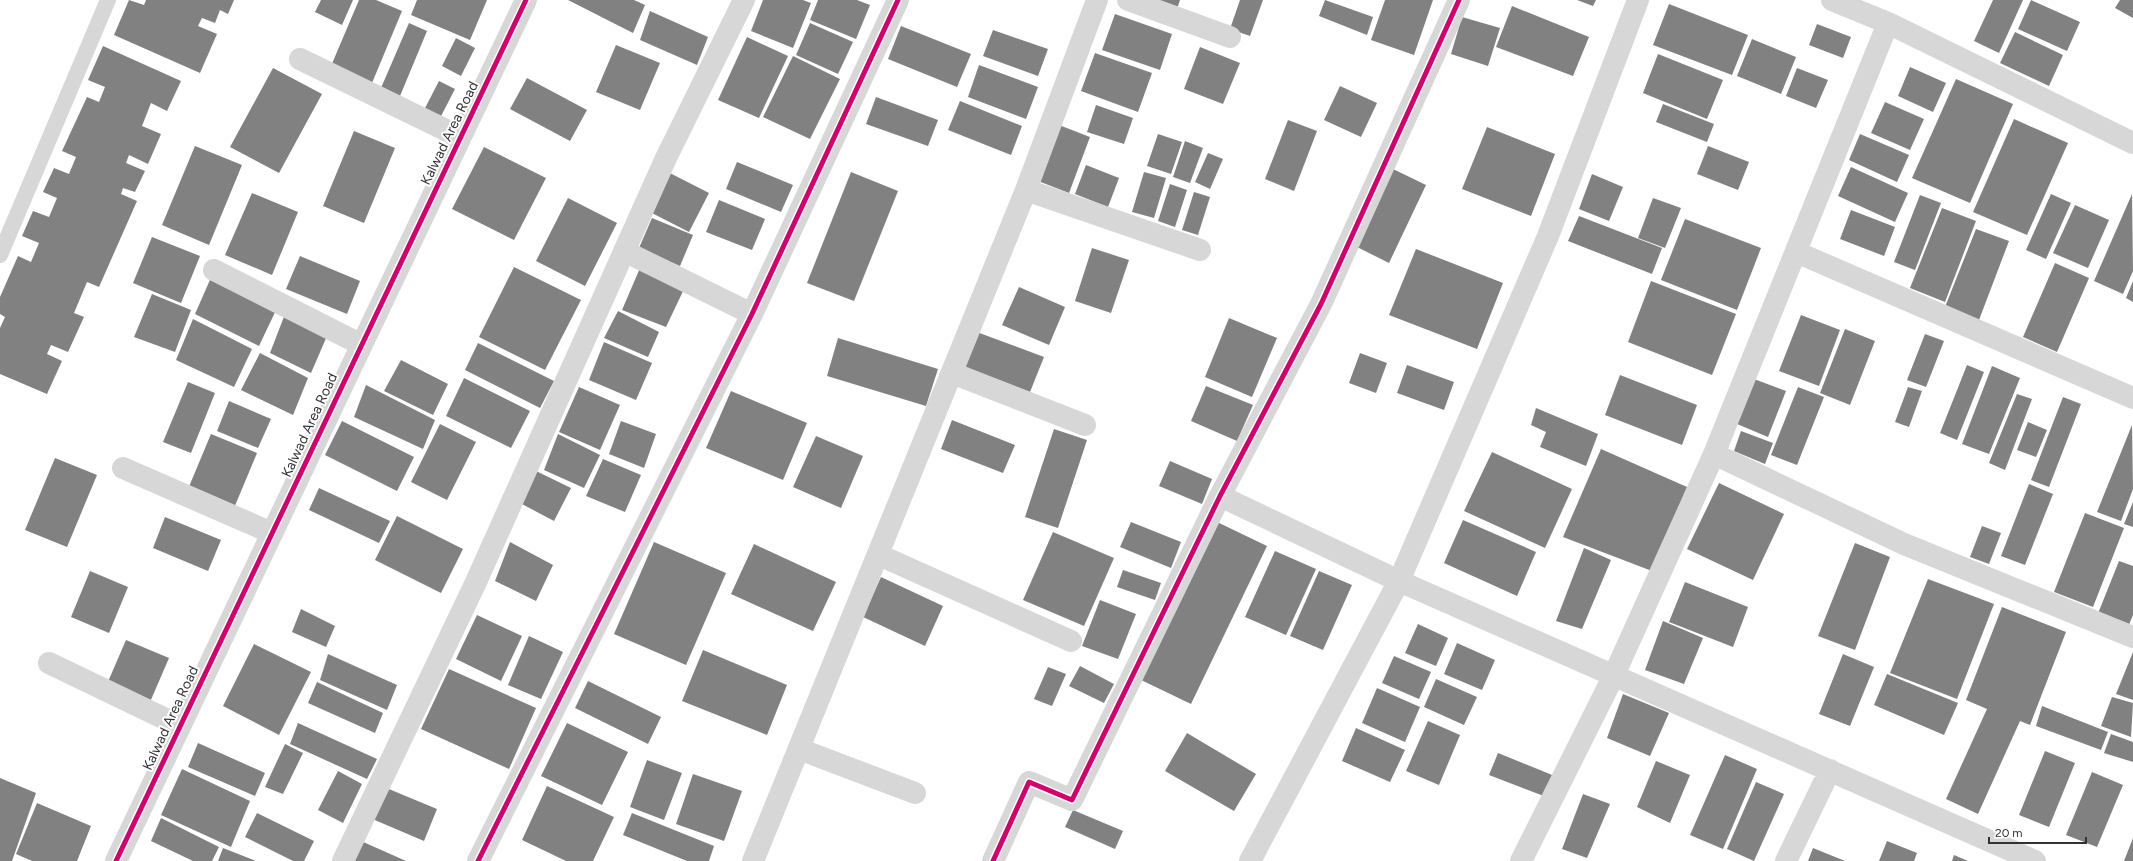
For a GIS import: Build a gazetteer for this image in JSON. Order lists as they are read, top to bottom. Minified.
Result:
{"streets":{"street":["Kalwad Area Road"]},"scale_bar":"20 m"}
